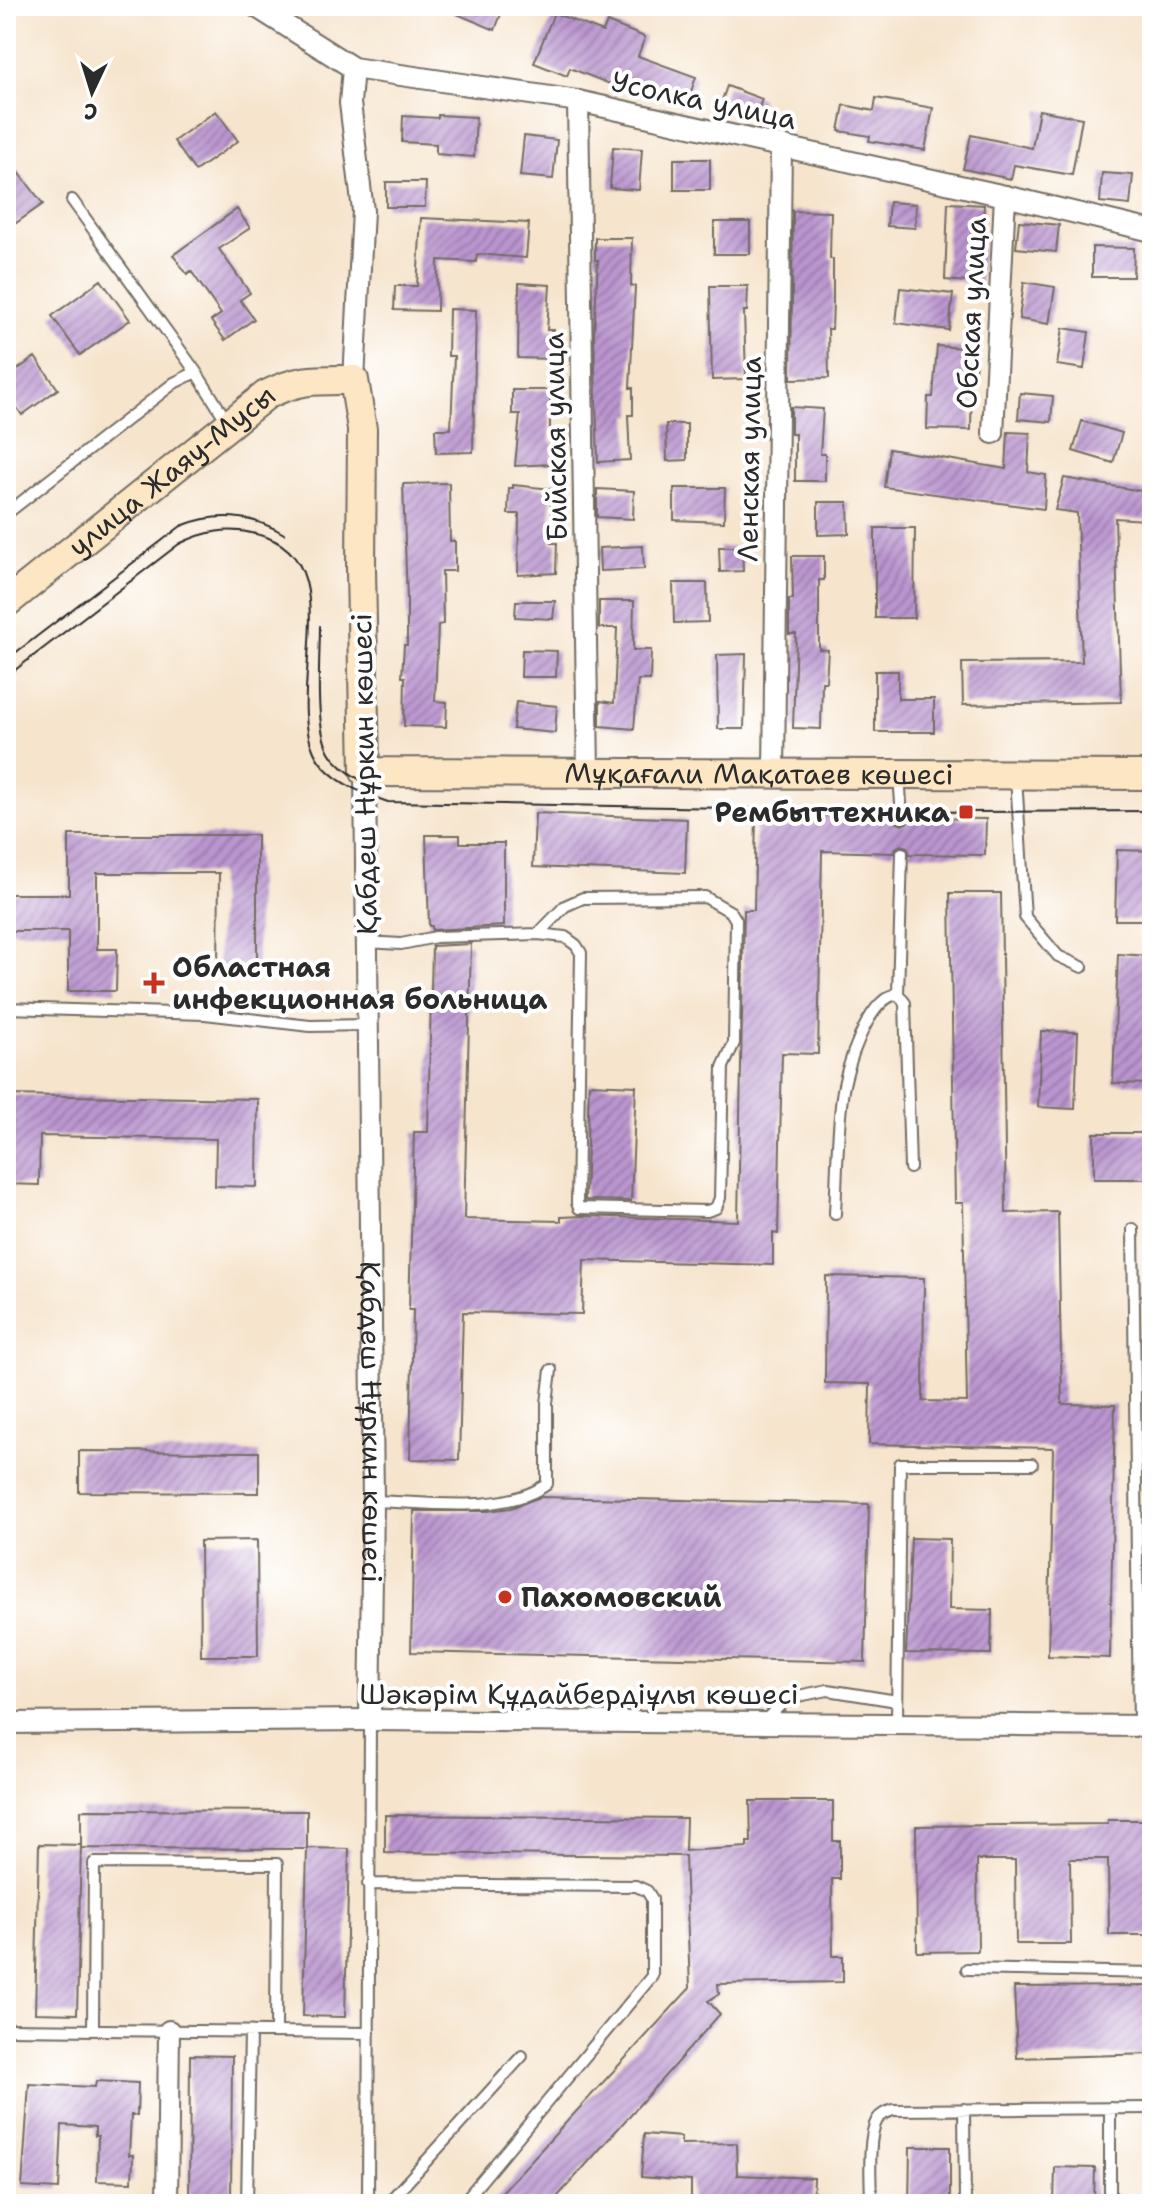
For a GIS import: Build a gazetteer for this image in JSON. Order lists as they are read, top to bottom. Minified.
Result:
{"streets":{"main road":["улица Жаяу-Мусы","Қабдеш Нұркин көшесі","Мұқағали Мақатаев көшесі"],"street":["Усолка улица","Обская улица","Бийская улица","Ленская улица","Шәкәрім Құдайбердіұлы көшесі"]},"crossings":[["Усолка улица","Обская улица"],["Усолка улица","Бийская улица"],["Усолка улица","Ленская улица"],["Усолка улица","Қабдеш Нұркин көшесі"],["Бийская улица","Мұқағали Мақатаев көшесі"],["Ленская улица","Мұқағали Мақатаев көшесі"],["улица Жаяу-Мусы","Қабдеш Нұркин көшесі"],["Қабдеш Нұркин көшесі","Мұқағали Мақатаев көшесі"],["Қабдеш Нұркин көшесі","Шәкәрім Құдайбердіұлы көшесі"]],"places":{"transit":["Рембыттехника"],"health":["Областная инфекционная больница"],"other":["Пахомовский"]},"north":"bottom"}
